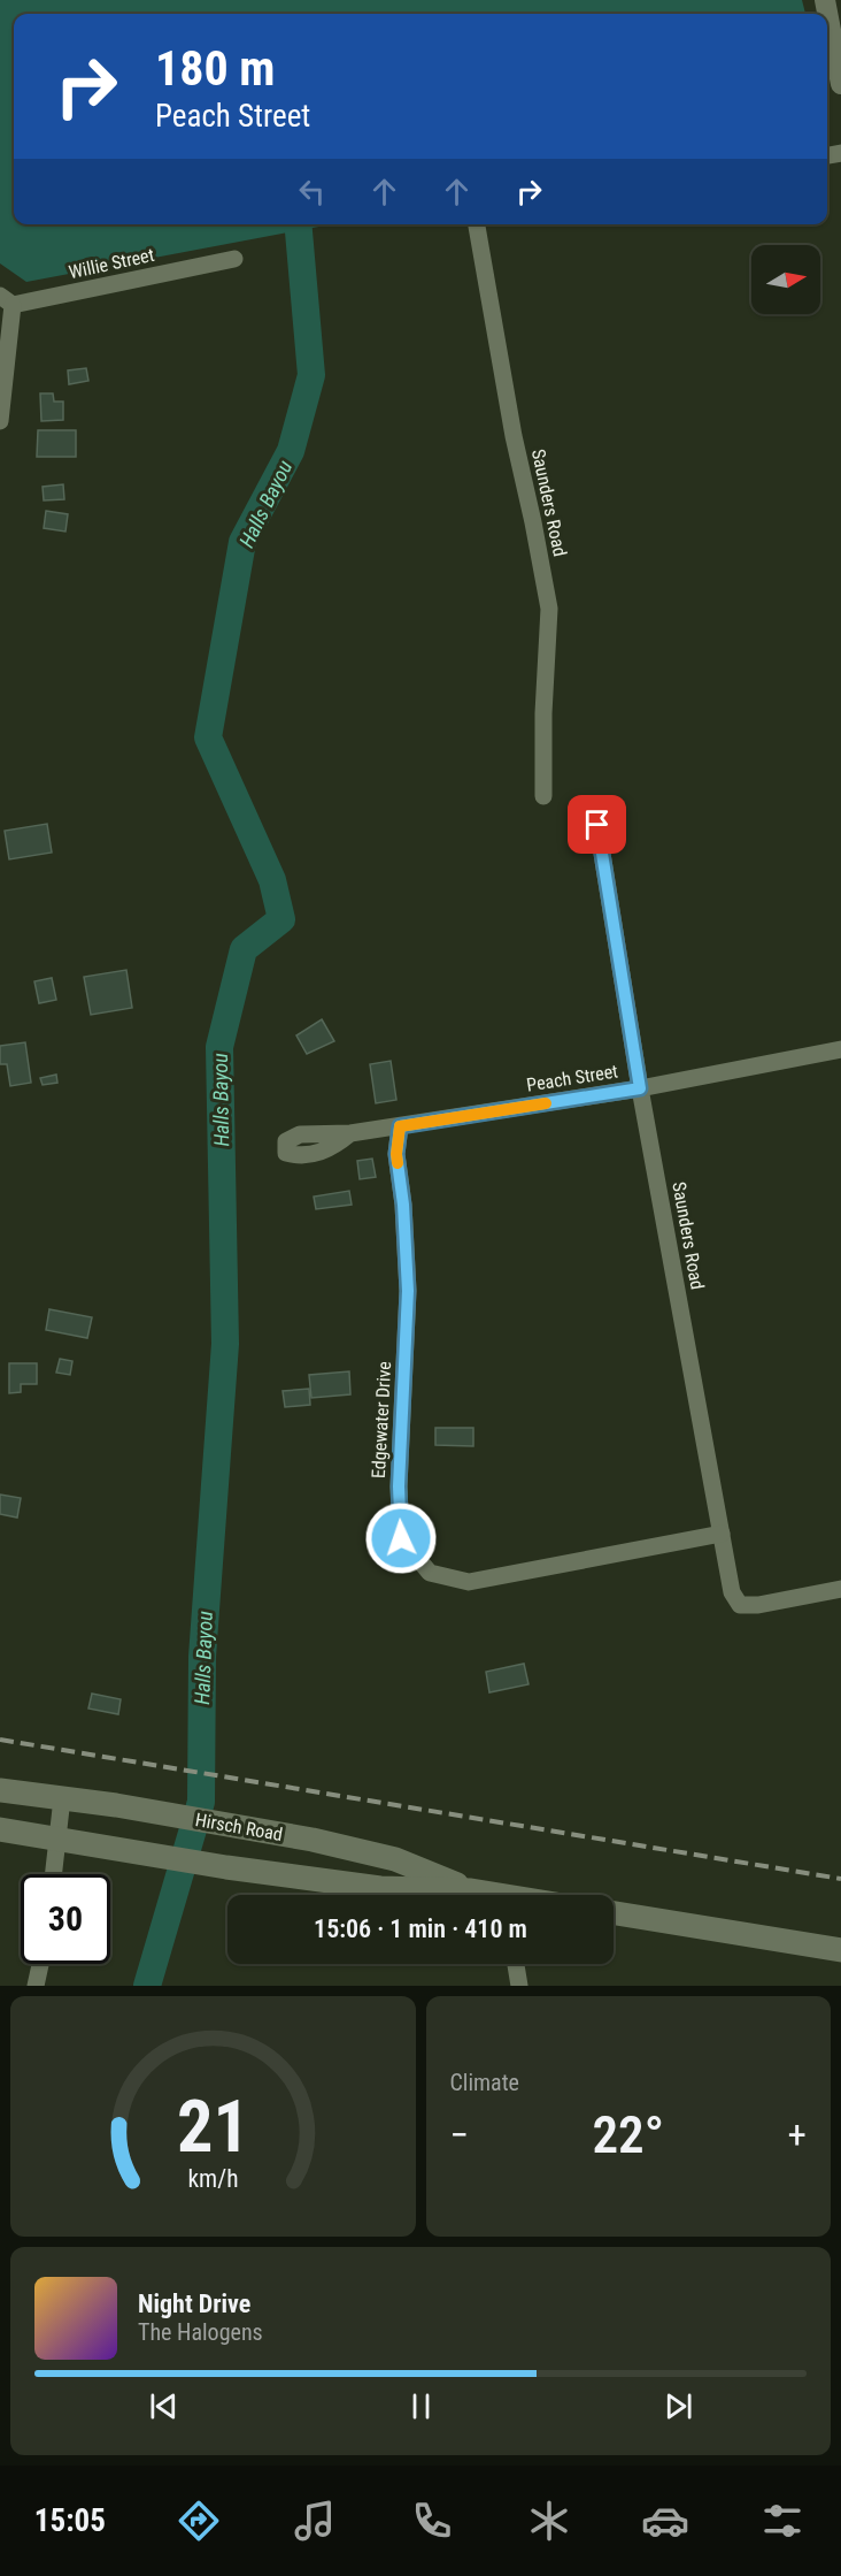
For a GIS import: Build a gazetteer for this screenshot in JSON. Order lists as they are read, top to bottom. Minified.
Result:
{"streets":{"main road":["Hirsch Road"],"street":["Willie Street","Saunders Road","Peach Street","Edgewater Drive"]},"crossings":[["Saunders Road","Peach Street"],["Saunders Road","Edgewater Drive"],["Peach Street","Edgewater Drive"]],"water":["Halls Bayou"],"north":"right","page":{"turn":["180 m","Peach Street"],"limit":"30","trip":"15:06 · 1 min · 410 m","tile":"Climate","heat":["−","22°","+"],"song":["Night Drive","The Halogens"],"tabs":"15:05","gauge":["21","km/h"]}}
